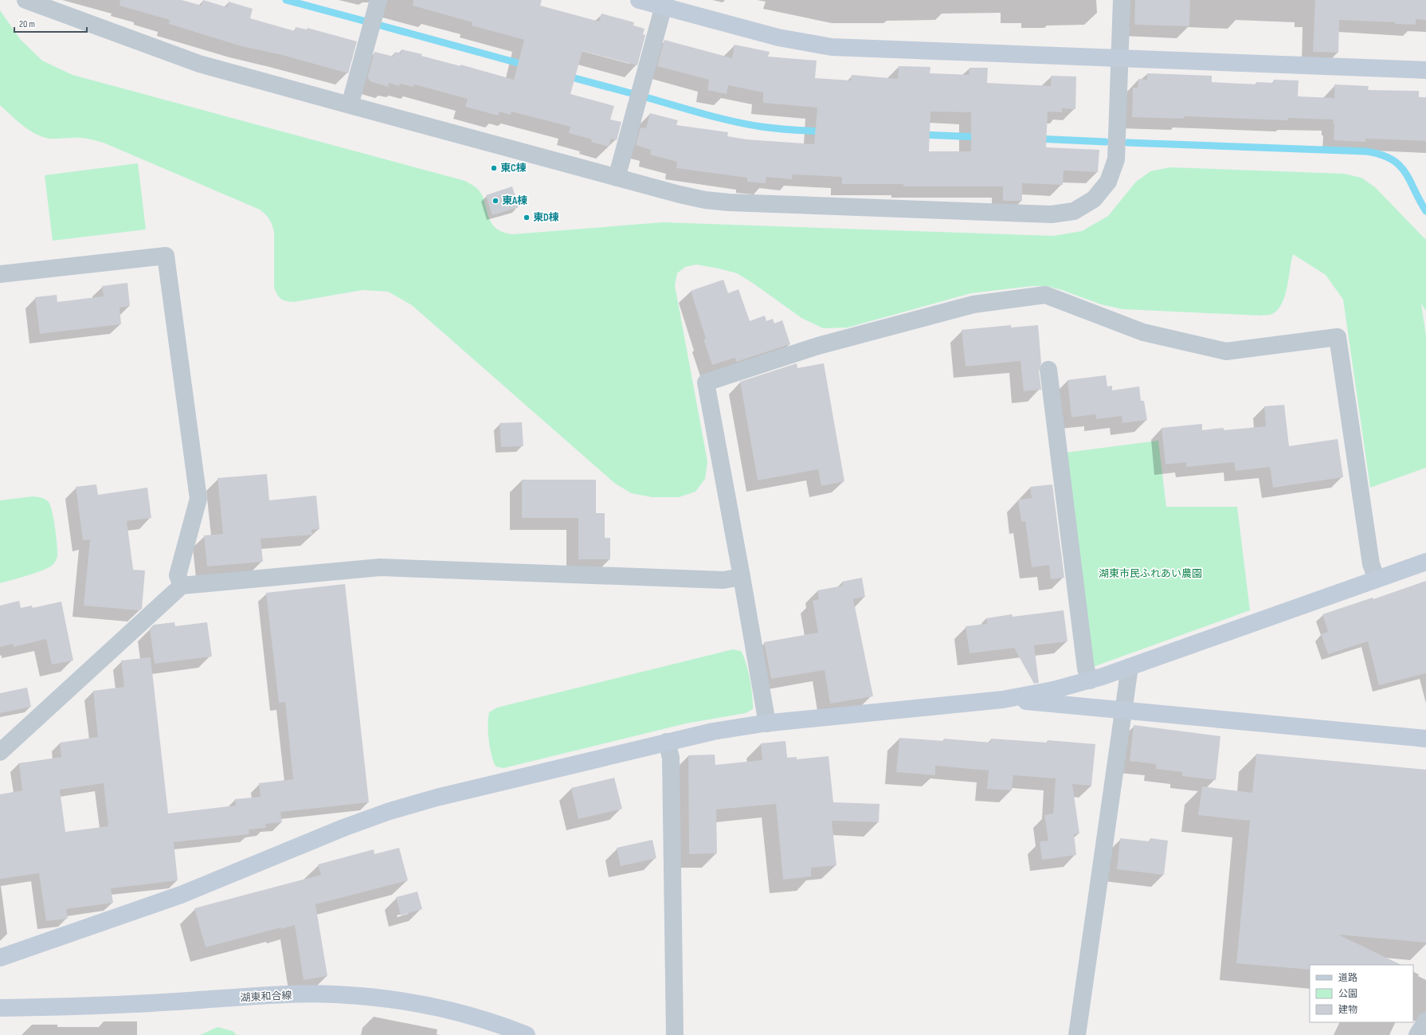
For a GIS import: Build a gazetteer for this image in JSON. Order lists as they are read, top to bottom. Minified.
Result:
{"streets":{"street":["湖東和合線"]},"parks":["湖東市民ふれあい農園"],"places":["東C棟","東A棟","東D棟"],"legend":["道路","公園","建物"],"scale_bar":"20 m"}
